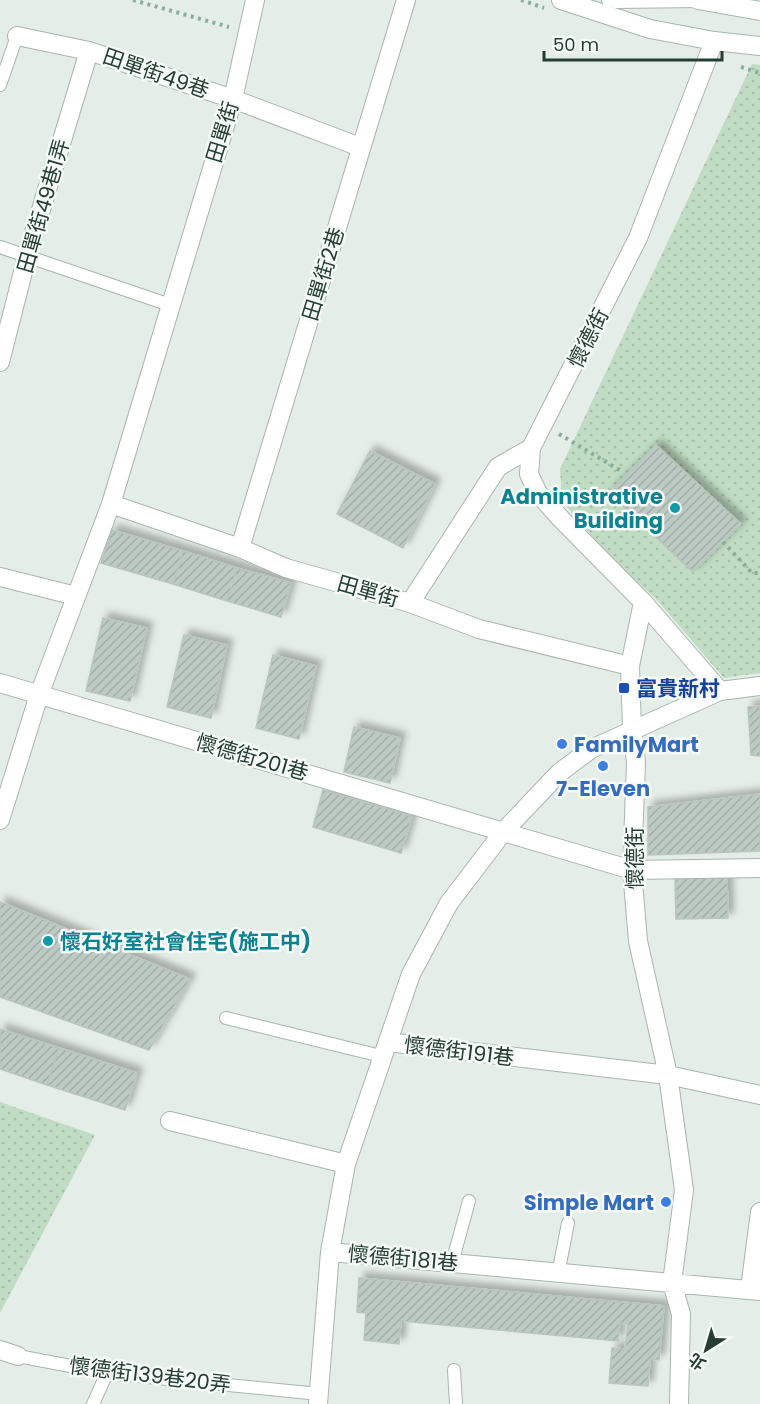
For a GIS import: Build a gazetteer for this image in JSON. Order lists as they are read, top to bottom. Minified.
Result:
{"streets":{"street":["田單街49巷","田單街","田單街49巷1弄","田單街2巷","懷德街","懷德街201巷","懷德街191巷","懷德街181巷"],"lane":["懷德街139巷20弄"]},"crossings":[["田單街49巷","田單街"],["田單街49巷","田單街49巷1弄"],["田單街49巷","田單街2巷"],["田單街","田單街2巷"],["田單街","懷德街"],["田單街","懷德街201巷"],["懷德街","懷德街201巷"],["懷德街","懷德街191巷"],["懷德街","懷德街181巷"],["懷德街201巷","懷德街181巷"],["懷德街191巷","懷德街181巷"]],"places":{"other":["Administrative Building","FamilyMart","7-Eleven","懷石好室社會住宅(施工中)","Simple Mart"],"transit":["富貴新村"]},"scale_bar":"50 m","north":"bottom left"}
